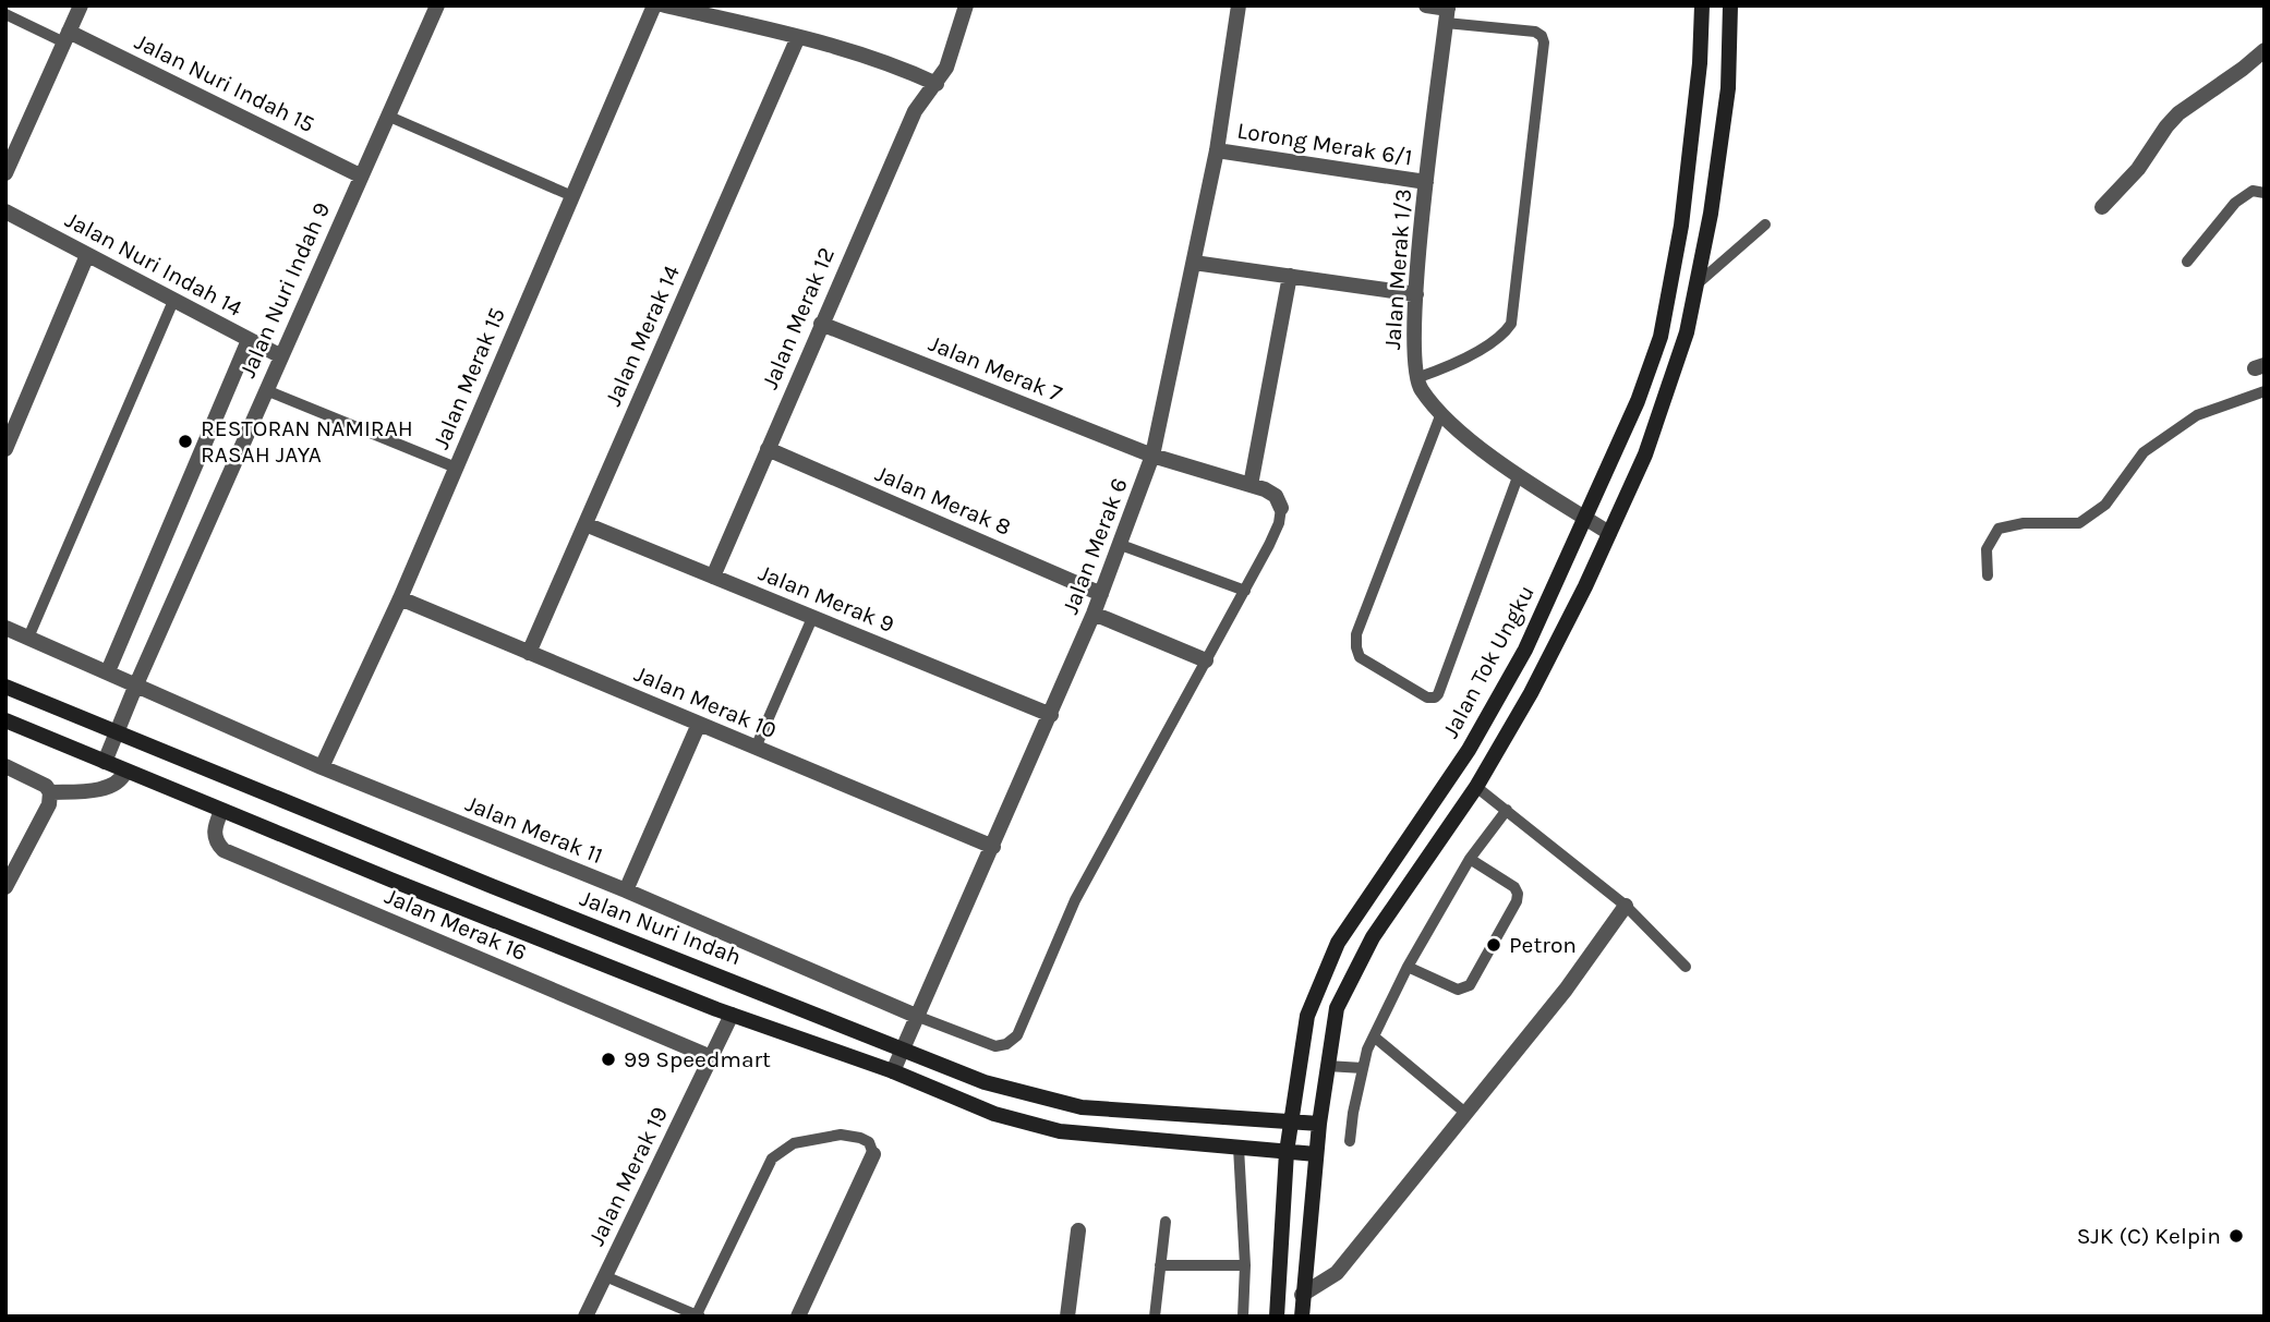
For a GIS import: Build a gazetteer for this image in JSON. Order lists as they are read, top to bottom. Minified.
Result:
{"streets":{"main road":["Jalan Tok Ungku","Jalan Nuri Indah"],"street":["Jalan Nuri Indah 15","Lorong Merak 6/1","Jalan Nuri Indah 14","Jalan Merak 1/3","Jalan Nuri Indah 9","Jalan Merak 12","Jalan Merak 14","Jalan Merak 7","Jalan Merak 15","Jalan Merak 8","Jalan Merak 6","Jalan Merak 9","Jalan Merak 10","Jalan Merak 11","Jalan Merak 16","Jalan Merak 19"]},"crossings":[["Jalan Nuri Indah 15","Jalan Nuri Indah 9"],["Lorong Merak 6/1","Jalan Merak 1/3"],["Lorong Merak 6/1","Jalan Merak 6"],["Jalan Nuri Indah 14","Jalan Nuri Indah 9"],["Jalan Merak 1/3","Jalan Tok Ungku"],["Jalan Nuri Indah 9","Jalan Merak 11"],["Jalan Nuri Indah 9","Jalan Nuri Indah"],["Jalan Merak 12","Jalan Merak 7"],["Jalan Merak 12","Jalan Merak 8"],["Jalan Merak 12","Jalan Merak 9"],["Jalan Merak 14","Jalan Merak 9"],["Jalan Merak 14","Jalan Merak 10"],["Jalan Merak 7","Jalan Merak 6"],["Jalan Merak 15","Jalan Merak 10"],["Jalan Merak 15","Jalan Merak 11"],["Jalan Merak 8","Jalan Merak 6"],["Jalan Merak 6","Jalan Merak 9"],["Jalan Merak 6","Jalan Merak 10"],["Jalan Merak 6","Jalan Merak 11"],["Jalan Merak 6","Jalan Nuri Indah"],["Jalan Tok Ungku","Jalan Nuri Indah"],["Jalan Merak 16","Jalan Merak 19"]],"places":["RESTORAN NAMIRAH RASAH JAYA","Petron","99 Speedmart","SJK (C) Kelpin"]}
